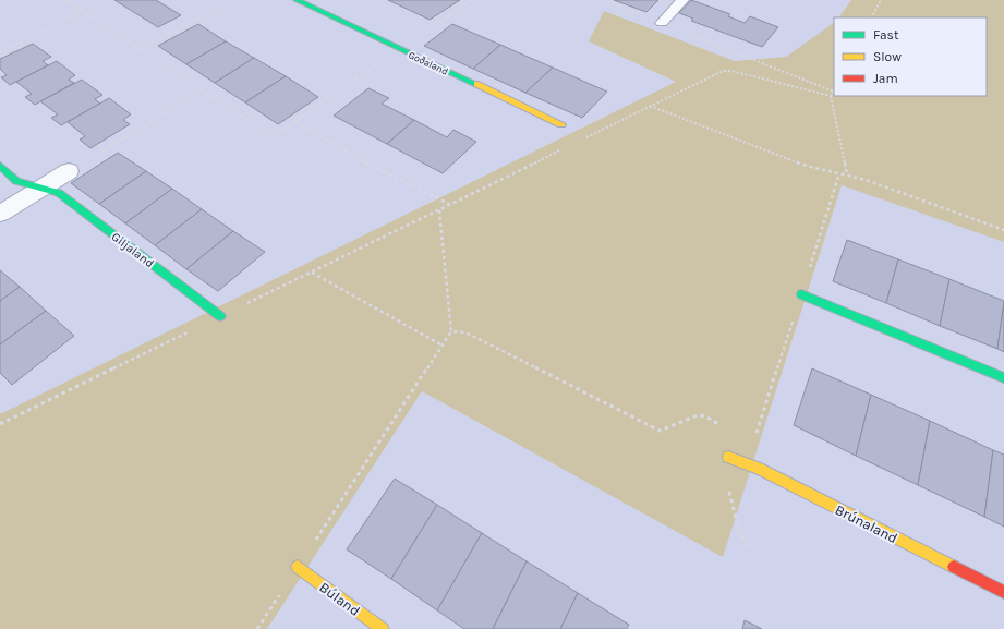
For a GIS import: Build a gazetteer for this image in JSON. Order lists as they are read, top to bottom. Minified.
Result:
{"streets":{"street":["Goðaland","Giljaland","Brúnaland","Búland"]},"legend":["Fast","Slow","Jam"]}
